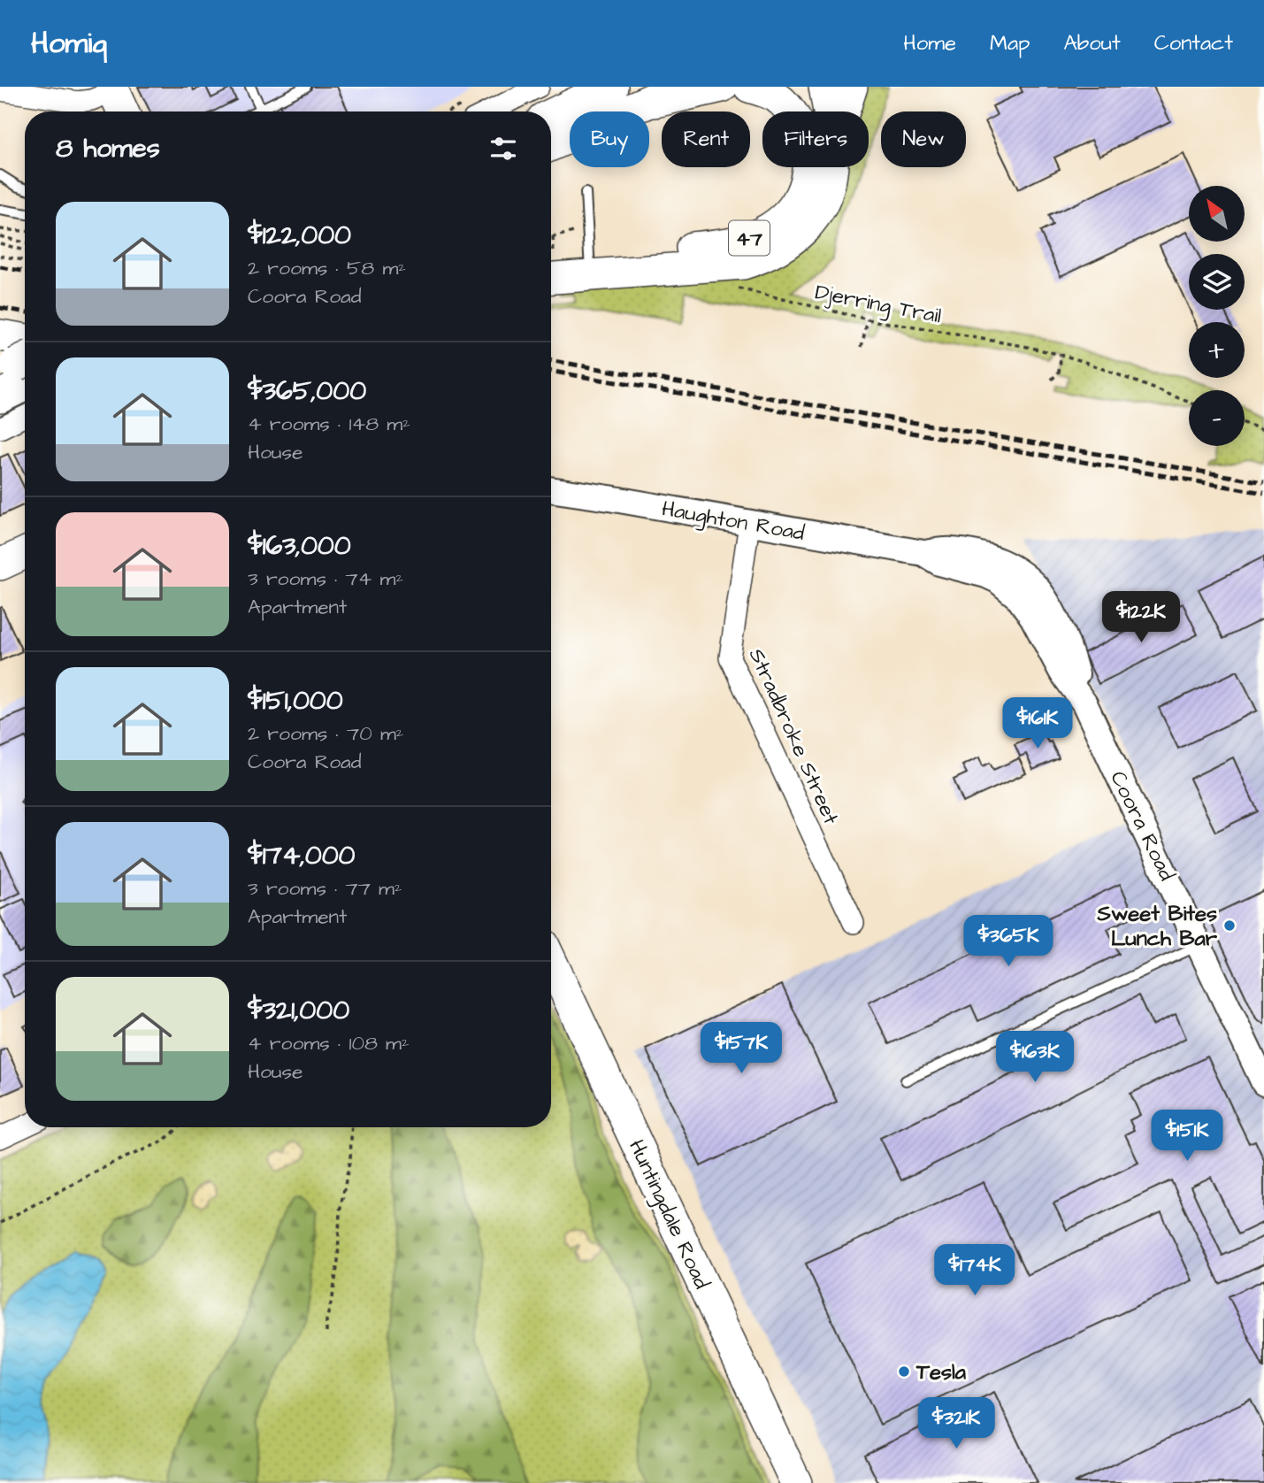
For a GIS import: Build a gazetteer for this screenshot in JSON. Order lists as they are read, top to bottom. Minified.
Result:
{"streets":{"main road":["47","Huntingdale Road"],"street":["Haughton Road","Stradbroke Street","Coora Road"],"path":["Djerring Trail"]},"crossings":[["Haughton Road","Stradbroke Street"],["Haughton Road","Coora Road"]],"places":["Sweet Bites Lunch Bar","Tesla"],"north":"top left","page":{"header":"Homiq","nav":["Home","Map","About","Contact"],"chip":["Buy","Rent","Filters","New"],"heading":"8 homes","map_buttons":["+","−"],"list":[{"name":"$122,000","note":"2 rooms · 58 m² · Coora Road"},{"name":"$365,000","note":"4 rooms · 148 m² · House"},{"name":"$163,000","note":"3 rooms · 74 m² · Apartment"},{"name":"$151,000","note":"2 rooms · 70 m² · Coora Road"},{"name":"$174,000","note":"3 rooms · 77 m² · Apartment"},{"name":"$321,000","note":"4 rooms · 108 m² · House"}],"price":["$122K","$161K","$365K","$157K","$163K","$151K","$174K","$321K"]}}
